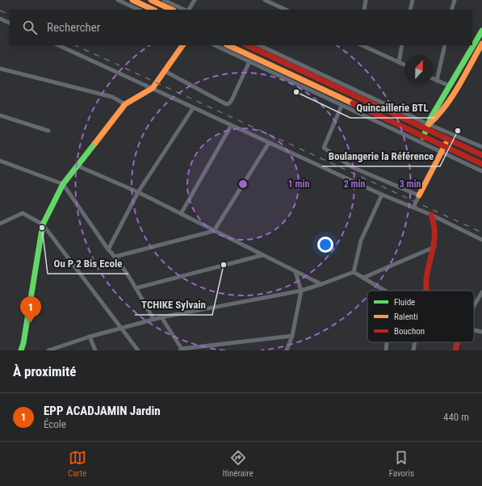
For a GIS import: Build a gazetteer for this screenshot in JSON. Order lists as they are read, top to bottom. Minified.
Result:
{"places":["Quincaillerie BTL","Boulangerie la Référence","Ou P 2 Bis Ecole","TCHIKE Sylvain"],"legend":["Fluide","Ralenti","Bouchon"],"north":"top","page":{"search":"Rechercher","pins":"1","heading":"À proximité","list":[{"mark":"1","name":"EPP ACADJAMIN Jardin","note":"École","value":"440 m"}],"nav":["Carte","Itinéraire","Favoris"]},"rings":["1 min","2 min","3 min"]}
